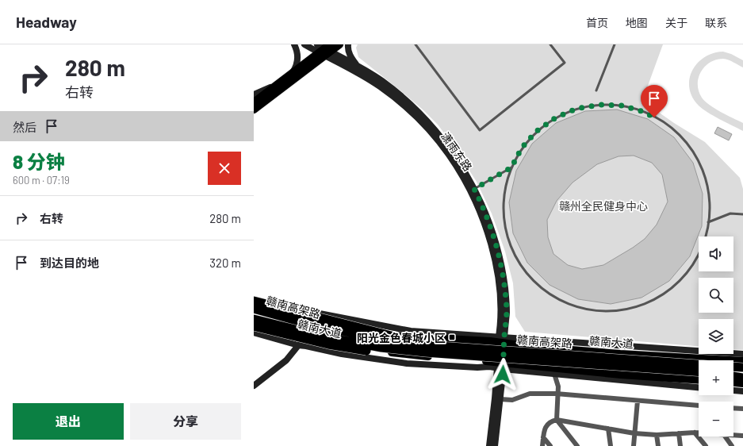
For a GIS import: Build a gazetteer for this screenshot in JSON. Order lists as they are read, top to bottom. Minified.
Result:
{"streets":{"highway":["赣南高架路"],"main road":["赣南大道"],"street":["潇雨东路"]},"crossings":[["潇雨东路","赣南大道"]],"parks":["赣州全民健身中心"],"places":{"transit":["阳光金色春城小区"]},"page":{"header":"Headway","nav":["首页","地图","关于","联系"],"turn":["280 m","右转"],"then":"然后","heading":["8 分钟","600 m · 07:19"],"list":[{"name":"右转","value":"280 m"},{"name":"到达目的地","value":"320 m"}],"map_buttons":["+","−"],"buttons":["退出","分享"]}}
